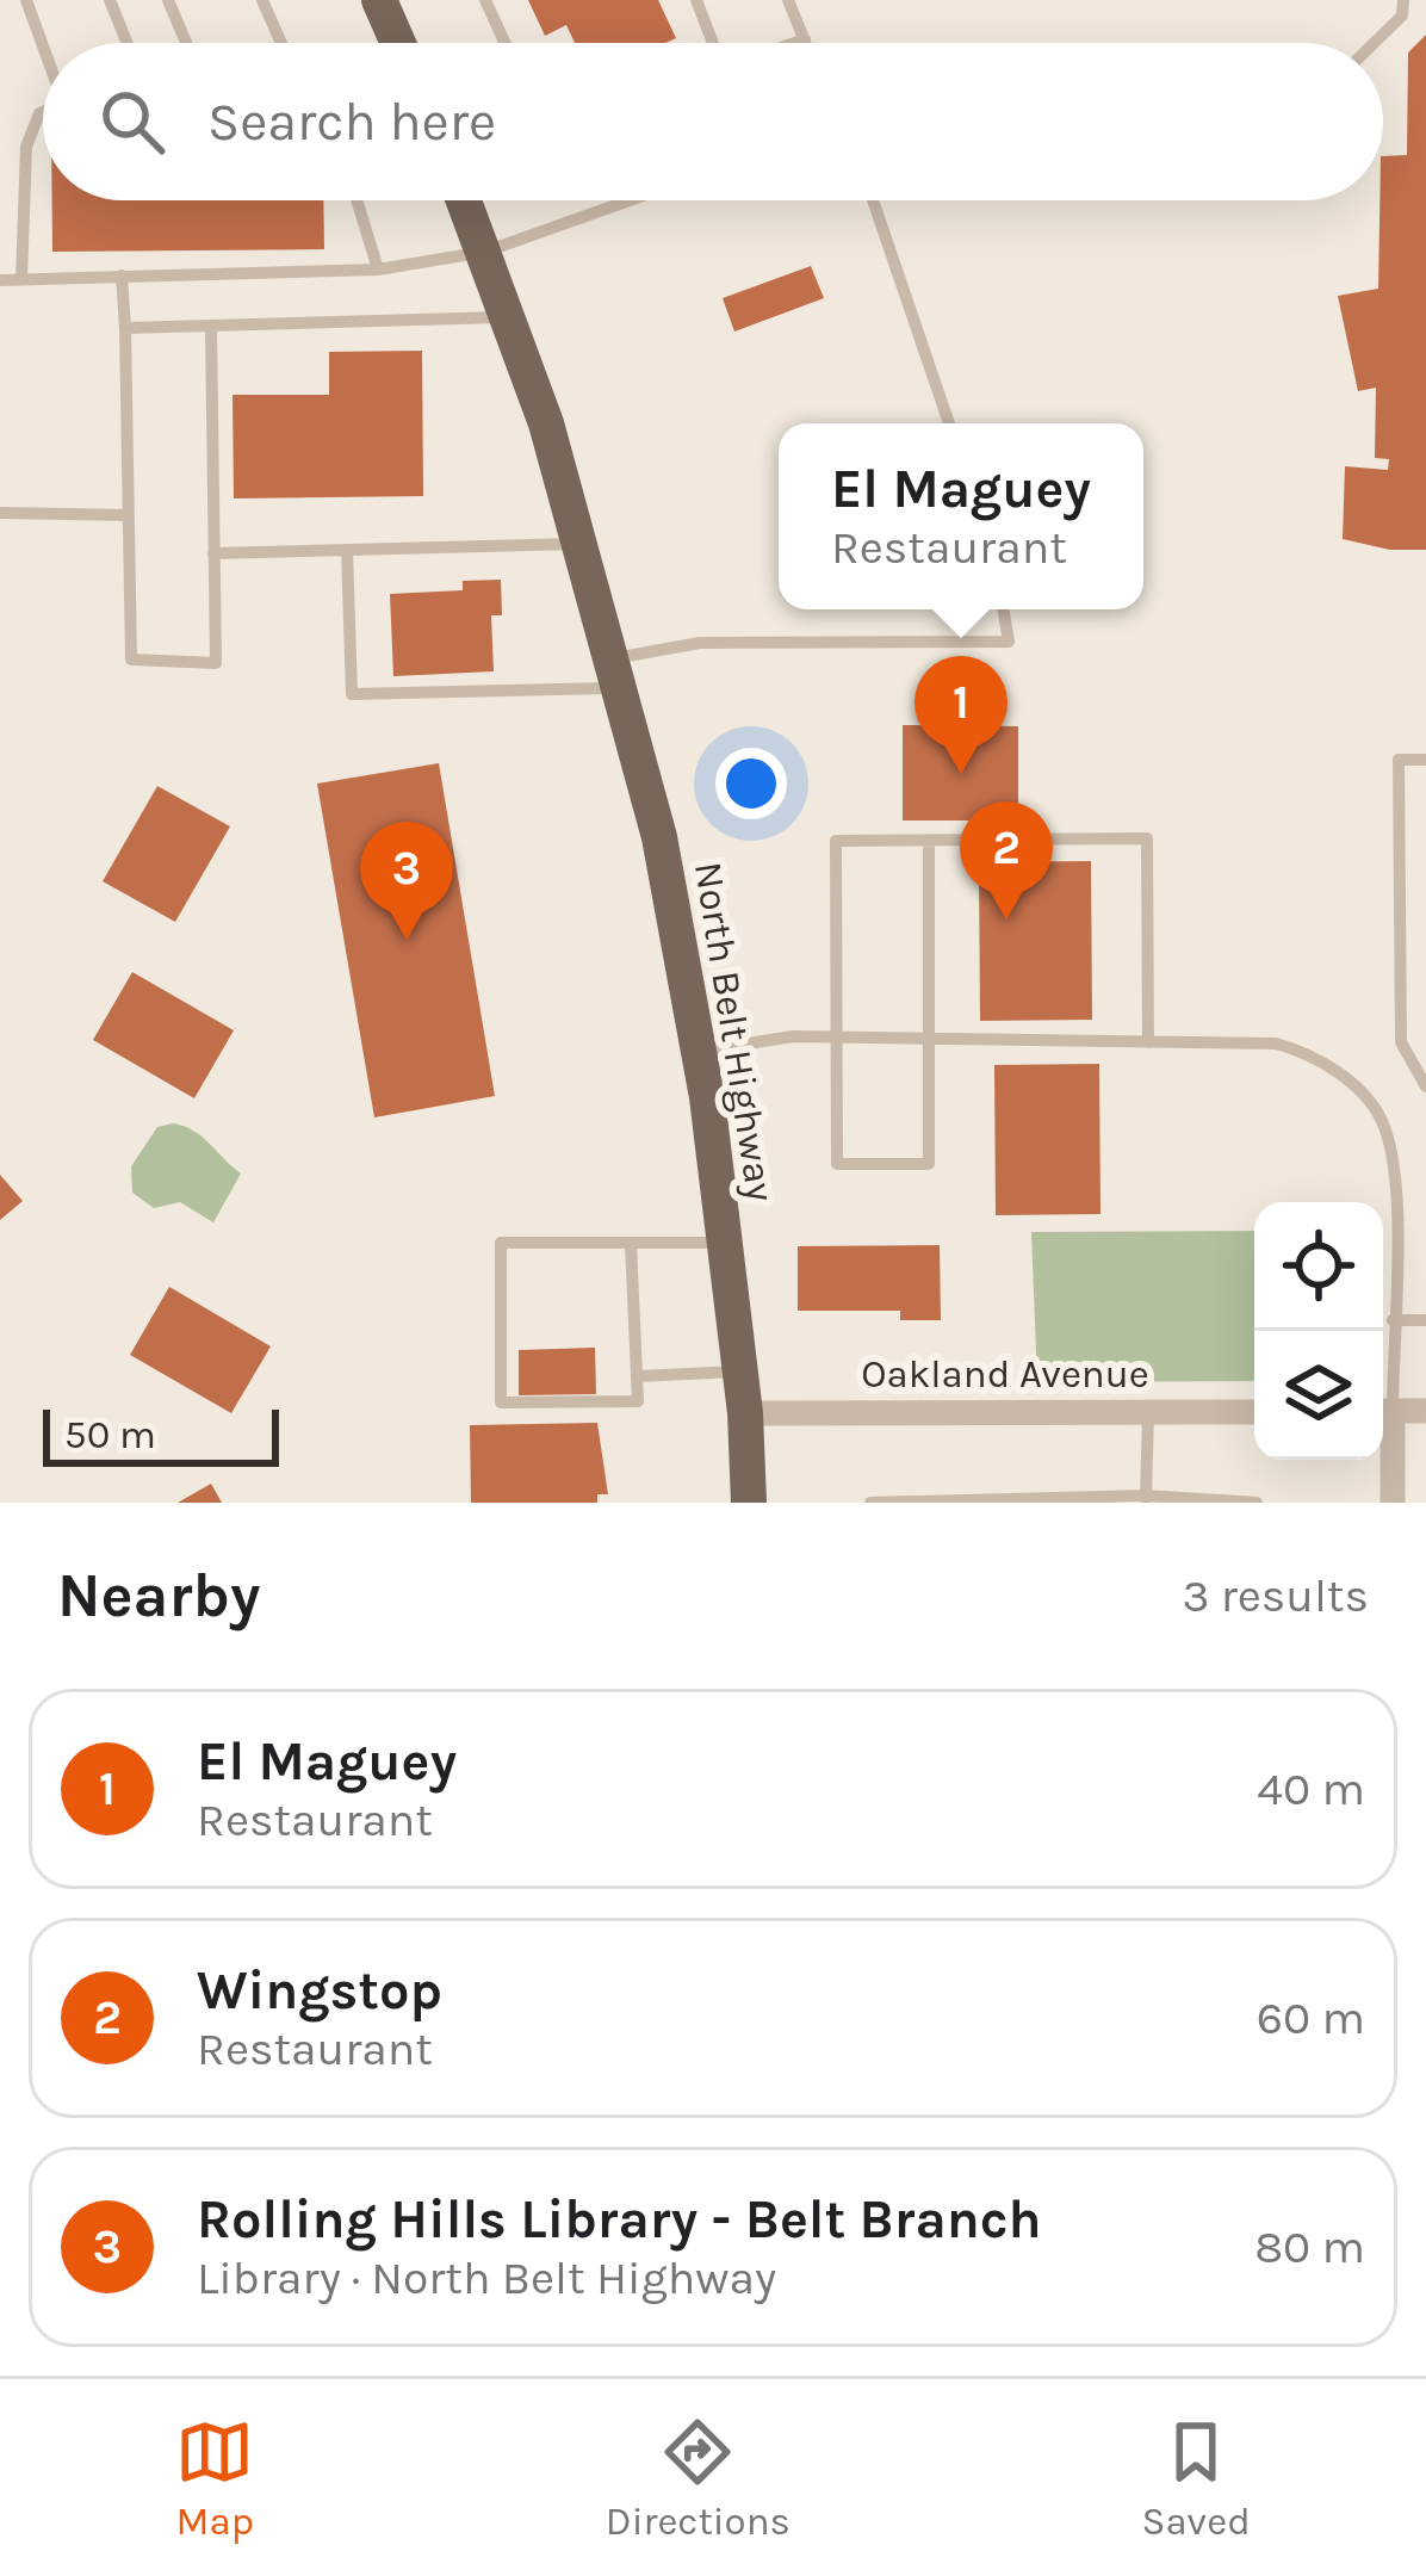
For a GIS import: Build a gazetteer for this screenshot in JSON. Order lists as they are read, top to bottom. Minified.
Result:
{"streets":{"main road":["North Belt Highway"],"street":["Oakland Avenue"]},"crossings":[["North Belt Highway","Oakland Avenue"]],"scale_bar":"50 m","page":{"search":"Search here","popup":["El Maguey","Restaurant"],"pins":["1","2","3"],"scale":"50 m","heading":["Nearby","3 results"],"list":[{"mark":"1","name":"El Maguey","note":"Restaurant","value":"40 m"},{"mark":"2","name":"Wingstop","note":"Restaurant","value":"60 m"},{"mark":"3","name":"Rolling Hills Library - Belt Branch","note":"Library · North Belt Highway","value":"80 m"}],"nav":["Map","Directions","Saved"]}}
